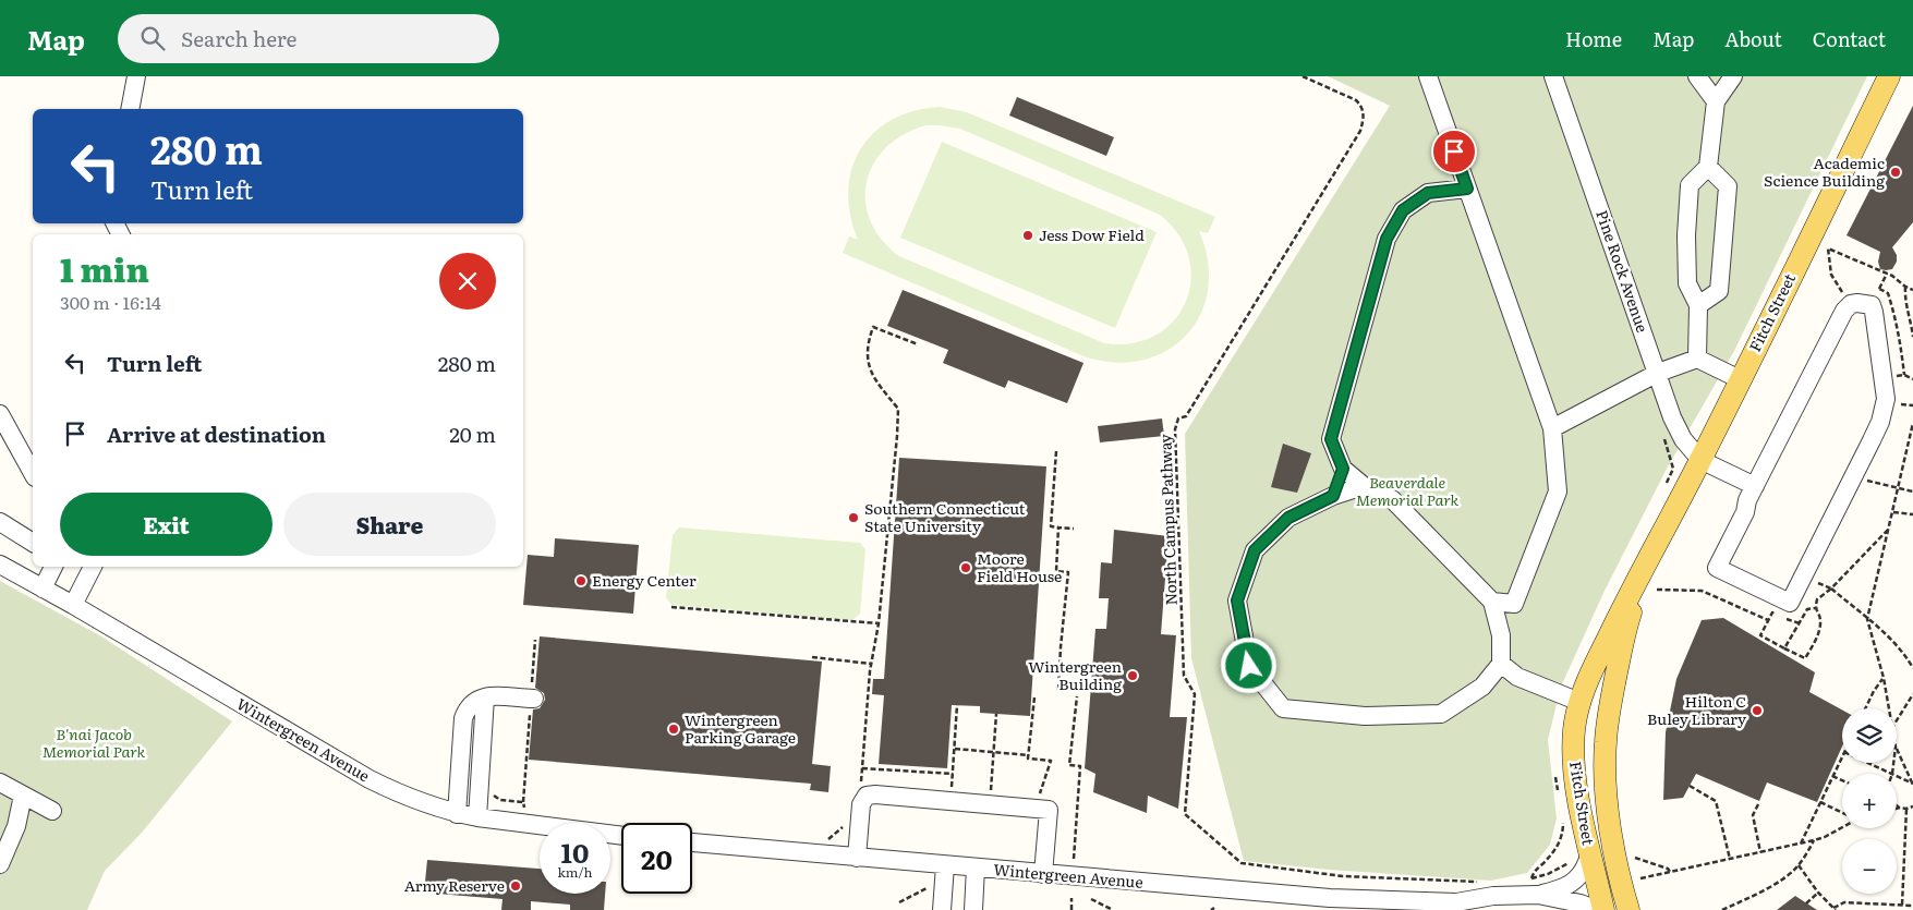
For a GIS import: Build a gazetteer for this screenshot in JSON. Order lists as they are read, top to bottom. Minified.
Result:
{"streets":{"main road":["Fitch Street"],"street":["Pine Rock Avenue","Wintergreen Avenue"],"path":["North Campus Pathway"]},"crossings":[["Pine Rock Avenue","Fitch Street"]],"parks":["Beaverdale Memorial Park","B'nai Jacob Memorial Park"],"places":["Academic Science Building","Jess Dow Field","Southern Connecticut State University","Moore Field House","Energy Center","Wintergreen Building","Hilton C Buley Library","Wintergreen Parking Garage","Army Reserve"],"page":{"header":"Map","search":"Search here","nav":["Home","Map","About","Contact"],"turn":["280 m","Turn left"],"heading":["1 min","300 m · 16:14"],"list":[{"name":"Turn left","value":"280 m"},{"name":"Arrive at destination","value":"20 m"}],"buttons":["Exit","Share"],"map_buttons":["+","−"],"speed":"10 km/h","limit":"20"}}
